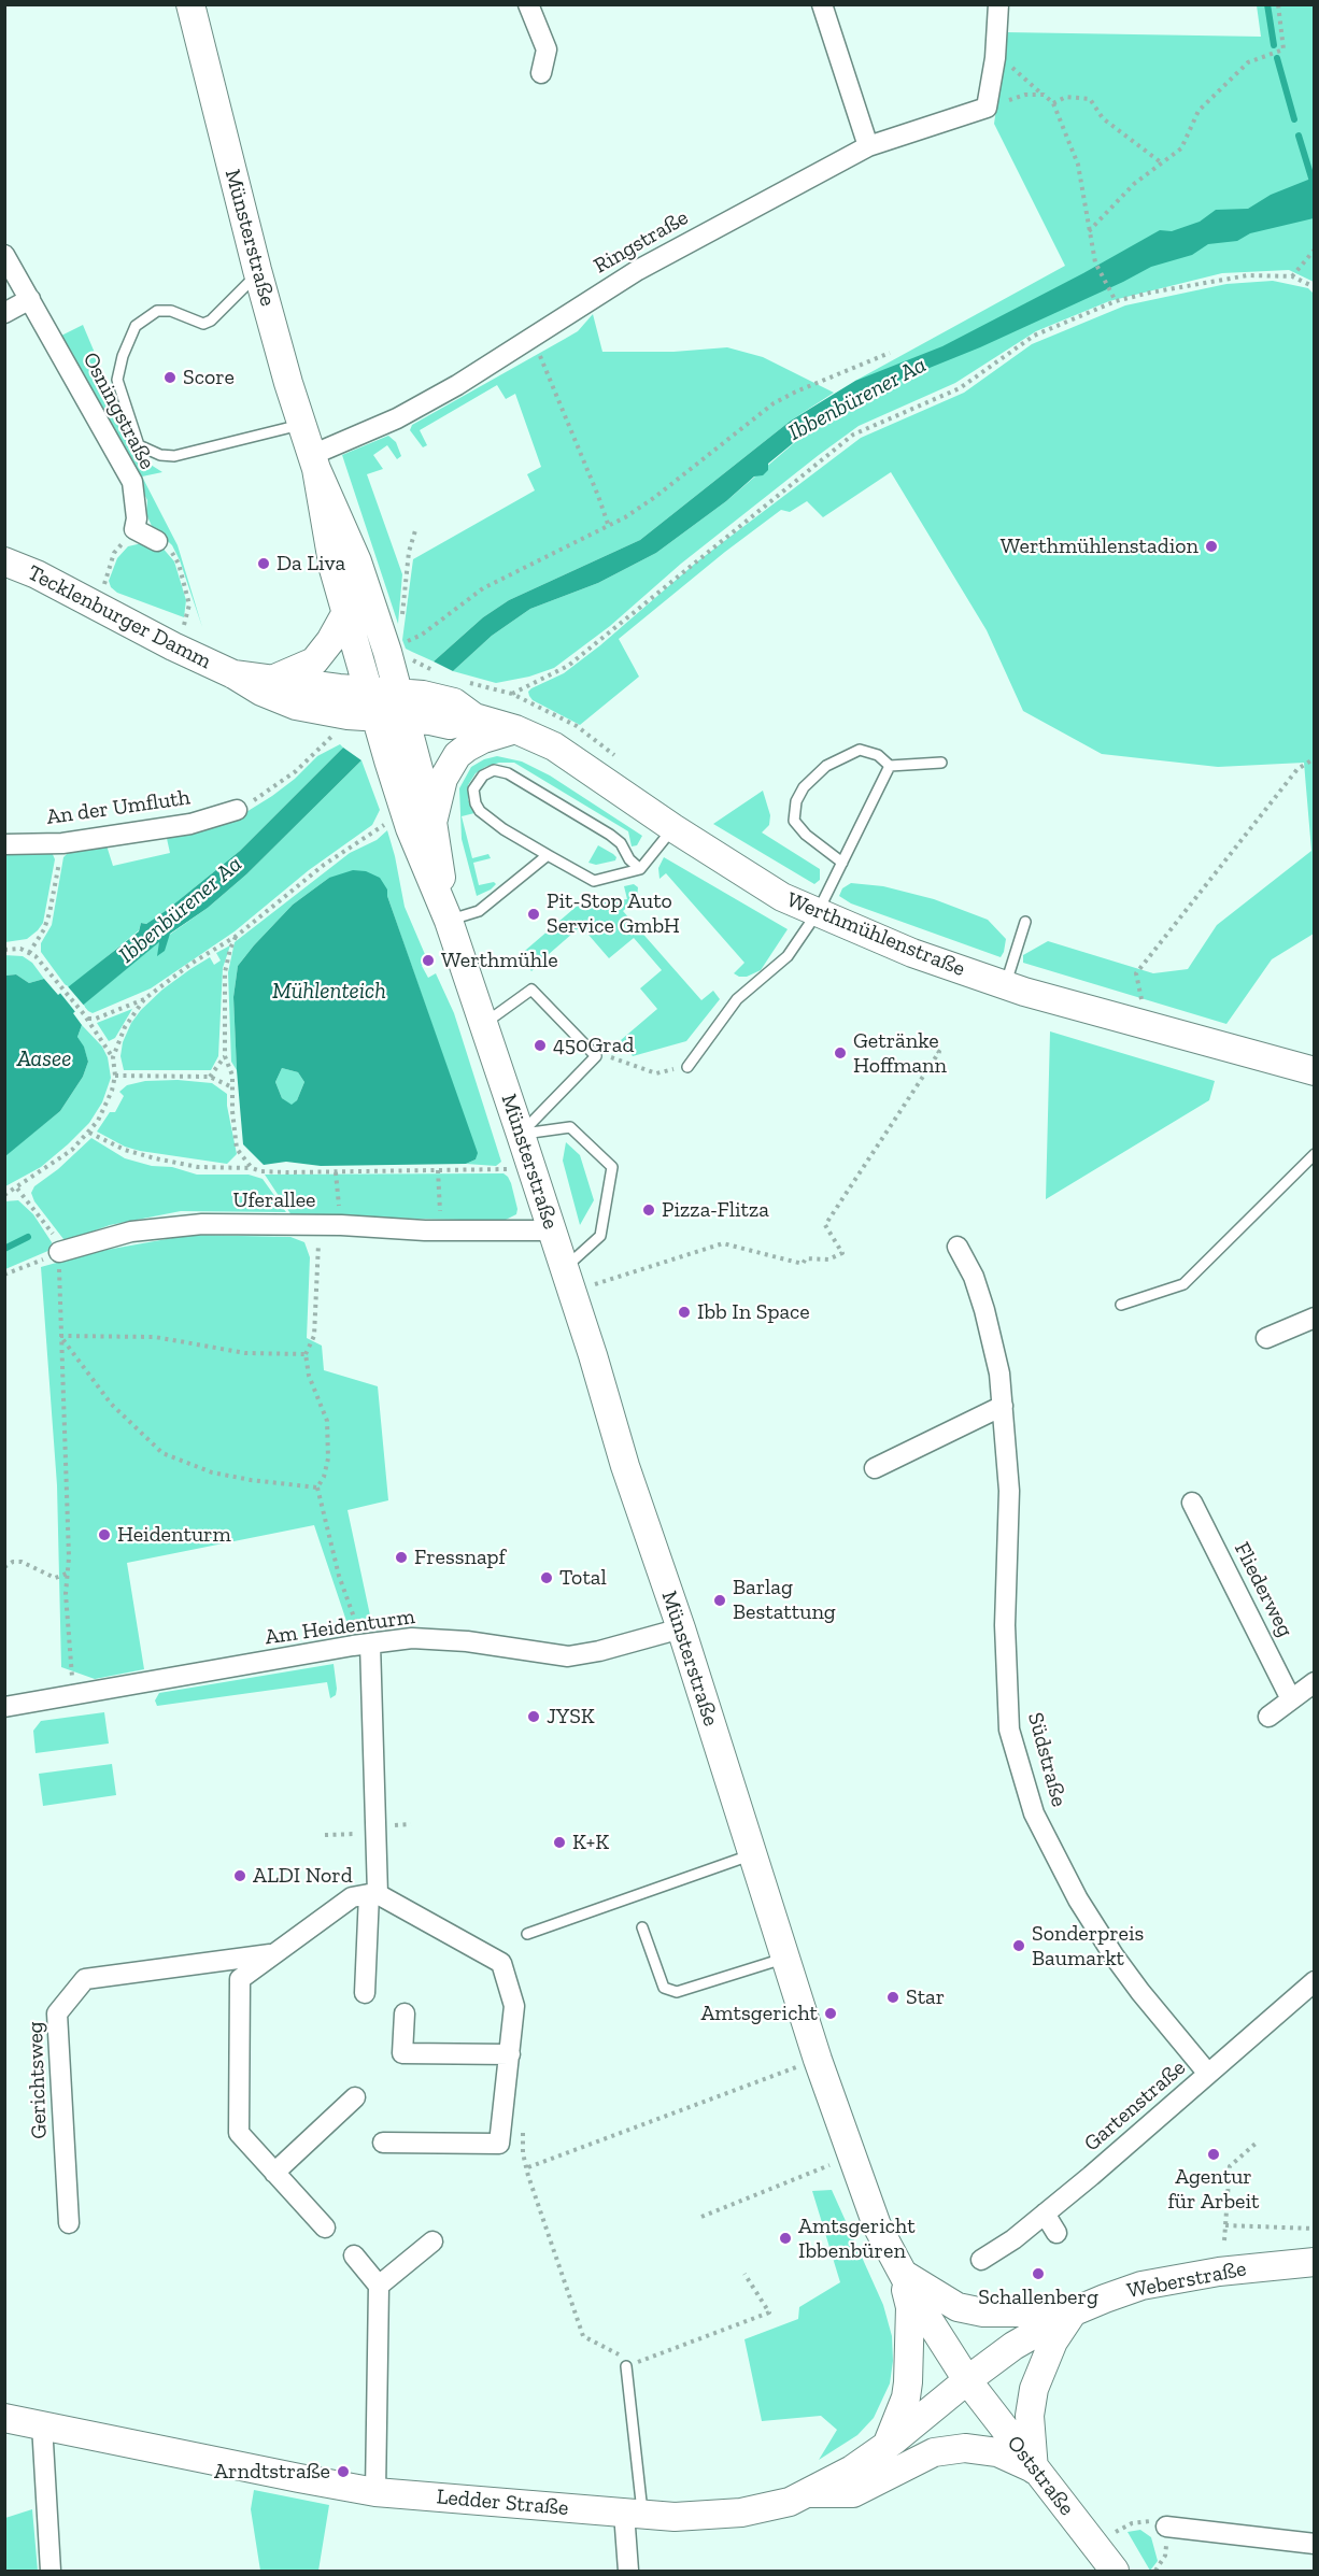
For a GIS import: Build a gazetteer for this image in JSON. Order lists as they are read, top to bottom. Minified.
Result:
{"streets":{"main road":["Münsterstraße","Tecklenburger Damm","Werthmühlenstraße","Weberstraße","Oststraße","Ledder Straße"],"street":["Ringstraße","Osningstraße","An der Umfluth","Uferallee","Fliederweg","Am Heidenturm","Südstraße","Gerichtsweg","Gartenstraße"]},"crossings":[["Münsterstraße","Ringstraße"],["Münsterstraße","Tecklenburger Damm"],["Münsterstraße","Werthmühlenstraße"],["Münsterstraße","Uferallee"],["Münsterstraße","Am Heidenturm"],["Münsterstraße","Weberstraße"],["Münsterstraße","Oststraße"],["Münsterstraße","Ledder Straße"],["Tecklenburger Damm","Werthmühlenstraße"],["Südstraße","Gartenstraße"],["Weberstraße","Oststraße"],["Weberstraße","Ledder Straße"],["Oststraße","Ledder Straße"]],"water":["Ibbenbürener Aa","Mühlenteich","Aasee"],"places":["Score","Werthmühlenstadion","Da Liva","Pit-Stop Auto Service GmbH","Werthmühle","450Grad","Getränke Hoffmann","Pizza-Flitza","Ibb In Space","Heidenturm","Fressnapf","Total","Barlag Bestattung","JYSK","K+K","ALDI Nord","Sonderpreis Baumarkt","Star","Amtsgericht","Agentur für Arbeit","Amtsgericht Ibbenbüren","Schallenberg","Arndtstraße"]}
